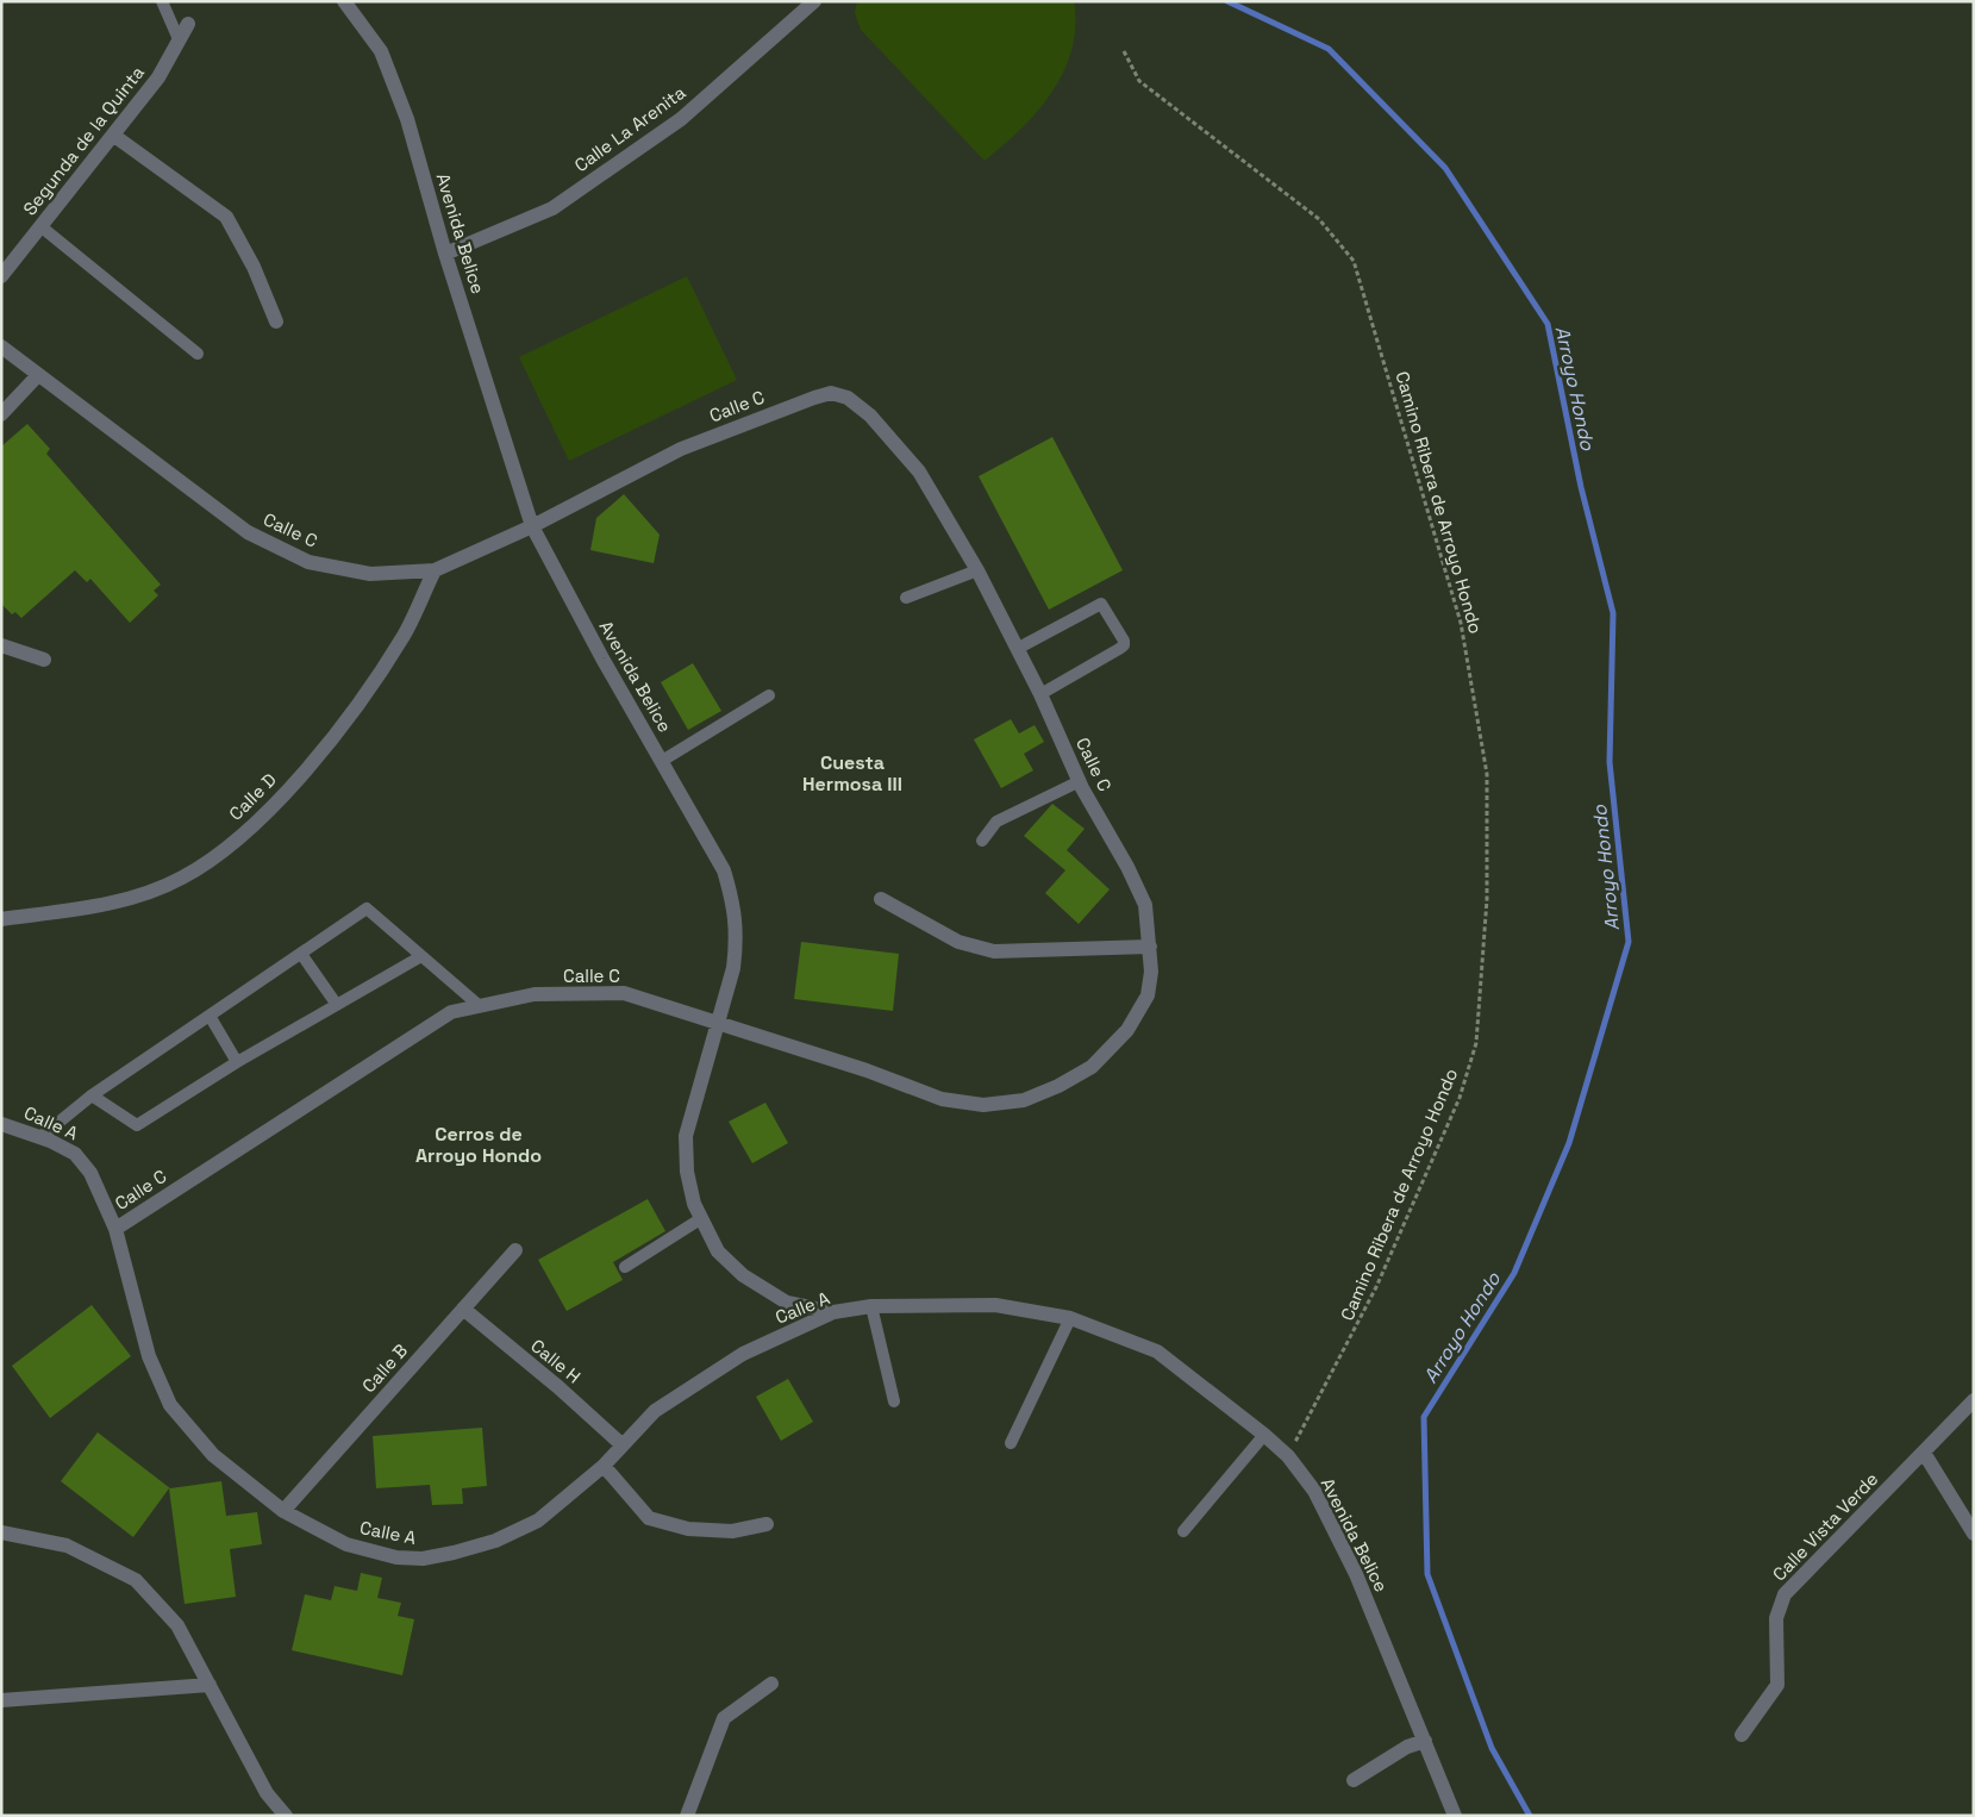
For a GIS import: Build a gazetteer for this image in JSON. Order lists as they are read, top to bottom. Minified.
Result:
{"streets":{"street":["Calle La Arenita","Segunda de la Quinta","Avenida Belice","Calle C","Calle D","Calle A","Calle H","Calle B","Calle Vista Verde"],"path":["Camino Ribera de Arroyo Hondo"]},"crossings":[["Calle La Arenita","Avenida Belice"],["Avenida Belice","Calle C"],["Avenida Belice","Camino Ribera de Arroyo Hondo"],["Avenida Belice","Calle A"],["Calle C","Calle D"],["Calle C","Calle A"],["Calle A","Calle H"],["Calle A","Calle B"],["Calle H","Calle B"]],"districts":["Cuesta Hermosa III","Cerros de Arroyo Hondo"],"water":["Arroyo Hondo"]}
